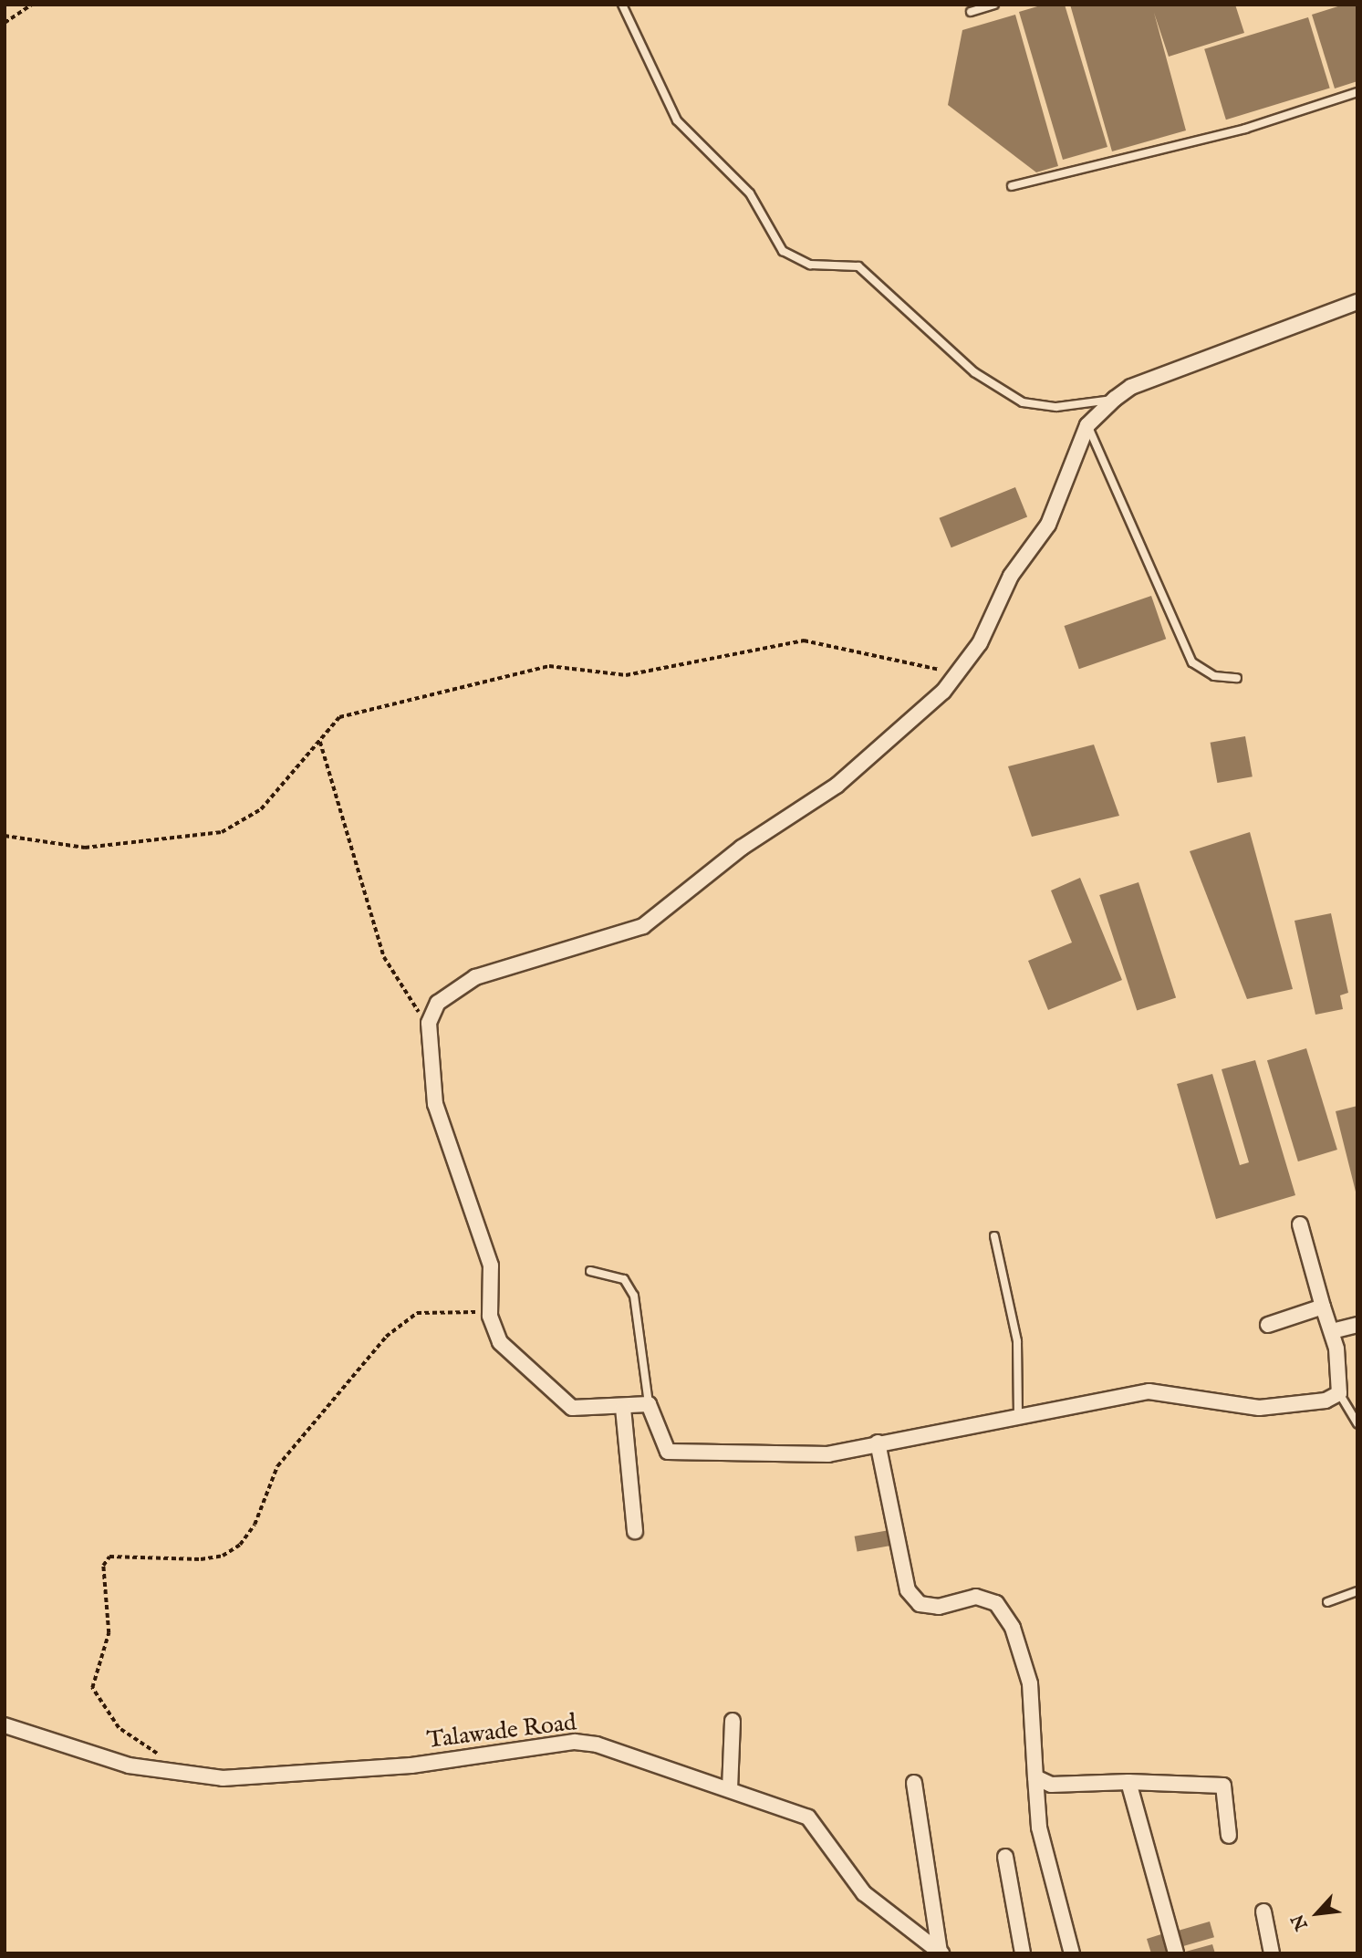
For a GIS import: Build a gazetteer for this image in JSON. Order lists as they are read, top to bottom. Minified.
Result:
{"streets":{"street":["Talawade Road"]},"north":"bottom left"}
